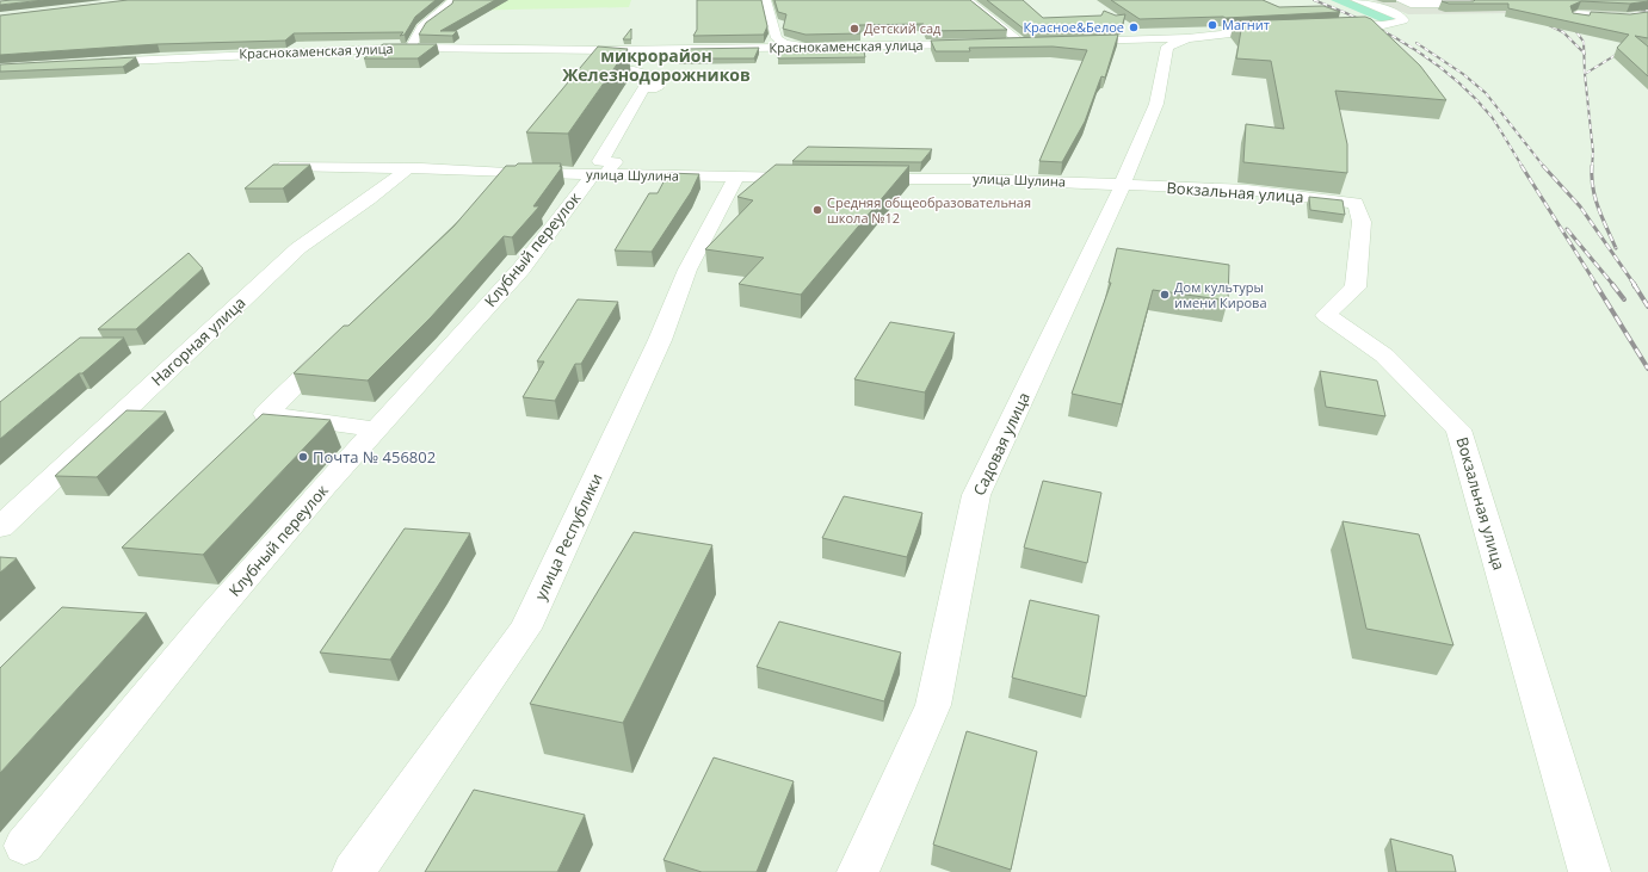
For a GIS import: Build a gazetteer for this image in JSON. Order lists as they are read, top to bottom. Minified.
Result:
{"streets":{"street":["Краснокаменская улица","улица Шулина","Вокзальная улица","Клубный переулок","Нагорная улица","Садовая улица","улица Республики"]},"crossings":[["улица Шулина","Вокзальная улица"],["улица Шулина","Клубный переулок"],["улица Шулина","Нагорная улица"],["улица Шулина","Садовая улица"],["улица Шулина","улица Республики"],["Вокзальная улица","Садовая улица"]],"districts":["микрорайон Железнодорожников"],"places":["Магнит","Красное&Белое","Детский сад","Средняя общеобразовательная школа №12","Дом культуры имени Кирова","Почта № 456802"]}
